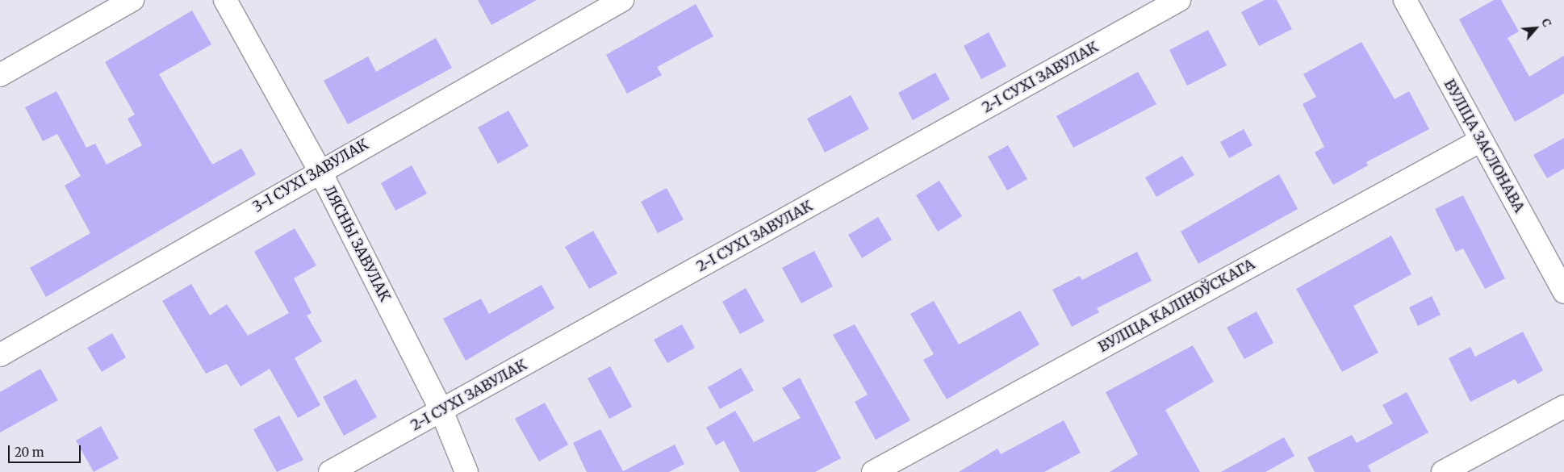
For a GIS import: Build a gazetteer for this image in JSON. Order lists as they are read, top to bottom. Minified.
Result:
{"streets":{"street":["2-І СУХІ ЗАВУЛАК","ВУЛІЦА ЗАСЛОНАВА","3-І СУХІ ЗАВУЛАК","ЛЯСНЫ ЗАВУЛАК","ВУЛІЦА КАЛІНОЎСКАГА"]},"crossings":[["2-І СУХІ ЗАВУЛАК","ЛЯСНЫ ЗАВУЛАК"],["ВУЛІЦА ЗАСЛОНАВА","ВУЛІЦА КАЛІНОЎСКАГА"],["3-І СУХІ ЗАВУЛАК","ЛЯСНЫ ЗАВУЛАК"]],"scale_bar":"20 m","north":"top right"}
